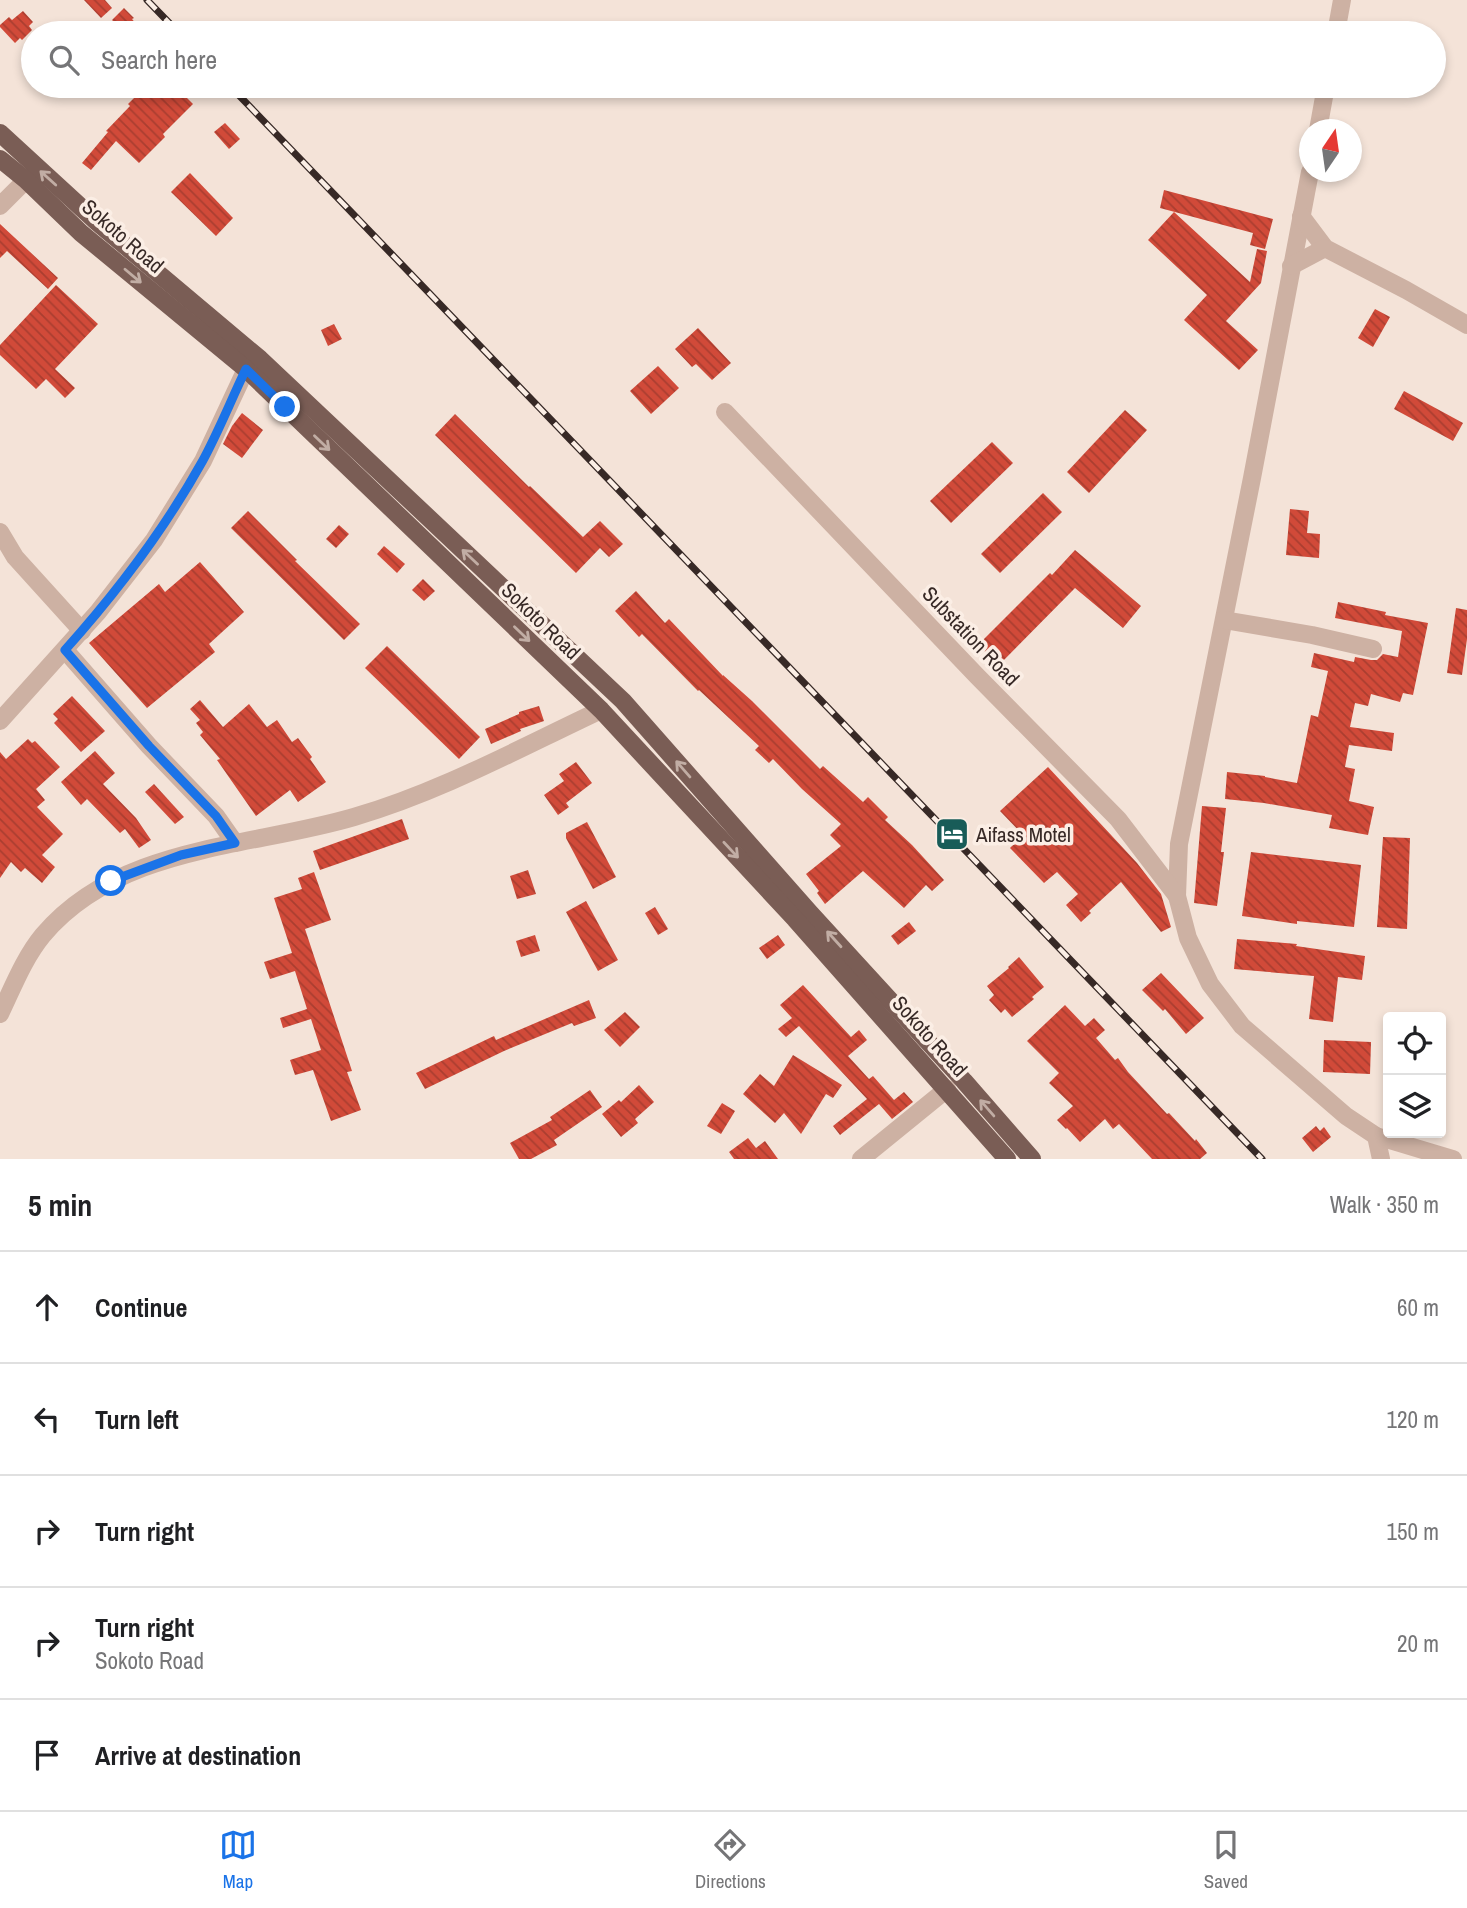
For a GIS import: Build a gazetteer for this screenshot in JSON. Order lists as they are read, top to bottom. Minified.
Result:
{"streets":{"main road":["Sokoto Road"],"street":["Substation Road"]},"places":{"hotel":["Aifass Motel"]},"north":"top","page":{"search":"Search here","heading":["5 min","Walk · 350 m"],"list":[["Continue","60 m"],["Turn left","120 m"],["Turn right","150 m"],["Turn right","Sokoto Road","20 m"],"Arrive at destination"],"nav":["Map","Directions","Saved"]}}
